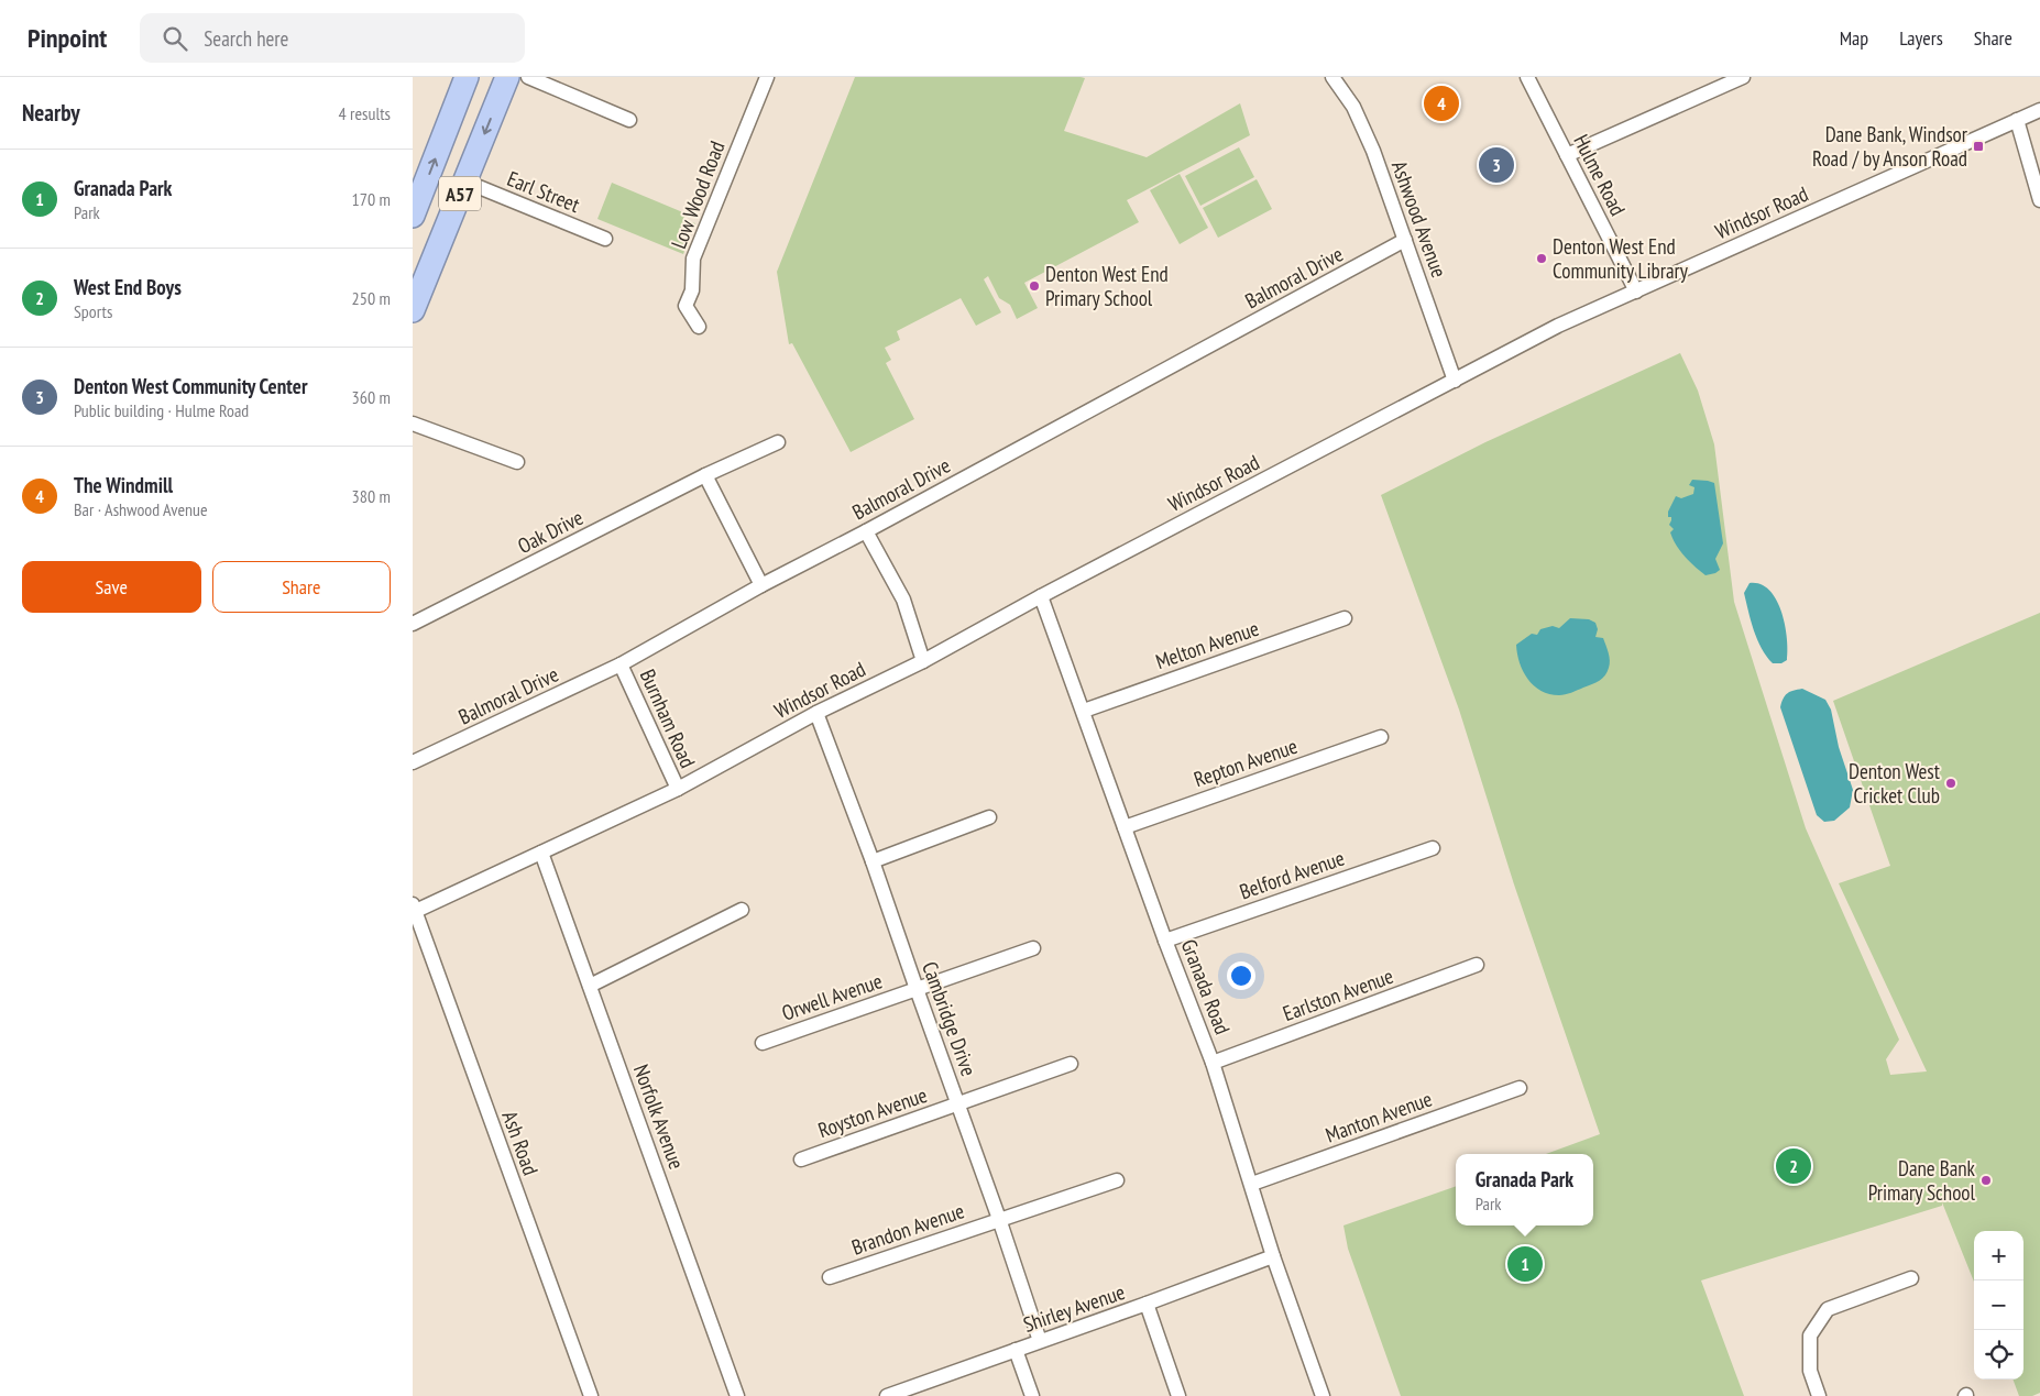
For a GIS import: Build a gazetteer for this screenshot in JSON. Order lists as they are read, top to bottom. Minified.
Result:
{"streets":{"highway":["A57"],"street":["Hulme Road","Earl Street","Low Wood Road","Windsor Road","Ashwood Avenue","Balmoral Drive","Oak Drive","Melton Avenue","Burnham Road","Repton Avenue","Belford Avenue","Granada Road","Earlston Avenue","Orwell Avenue","Cambridge Drive","Royston Avenue","Norfolk Avenue","Manton Avenue","Ash Road","Brandon Avenue","Shirley Avenue"]},"crossings":[["Hulme Road","Windsor Road"],["Earl Street","A57"],["Windsor Road","Ashwood Avenue"],["Windsor Road","Burnham Road"],["Windsor Road","Granada Road"],["Windsor Road","Cambridge Drive"],["Windsor Road","Norfolk Avenue"],["Windsor Road","Ash Road"],["Ashwood Avenue","Balmoral Drive"],["Balmoral Drive","Burnham Road"],["Melton Avenue","Granada Road"],["Repton Avenue","Granada Road"],["Belford Avenue","Granada Road"],["Granada Road","Earlston Avenue"],["Granada Road","Manton Avenue"],["Granada Road","Shirley Avenue"],["Orwell Avenue","Cambridge Drive"],["Cambridge Drive","Royston Avenue"],["Cambridge Drive","Brandon Avenue"],["Cambridge Drive","Shirley Avenue"]],"places":{"transit":["Dane Bank, Windsor Road / by Anson Road"],"other":["Denton West End Community Library","Denton West End Primary School","Denton West Cricket Club","Dane Bank Primary School"]},"page":{"header":"Pinpoint","search":"Search here","nav":["Map","Layers","Share"],"heading":["Nearby","4 results"],"pins":["4","3","2","1"],"list":[{"mark":"1","name":"Granada Park","note":"Park","value":"170 m"},{"mark":"2","name":"West End Boys","note":"Sports","value":"250 m"},{"mark":"3","name":"Denton West Community Center","note":"Public building · Hulme Road","value":"360 m"},{"mark":"4","name":"The Windmill","note":"Bar · Ashwood Avenue","value":"380 m"}],"buttons":["Save","Share"],"popup":["Granada Park","Park"],"map_buttons":["+","−"]}}
